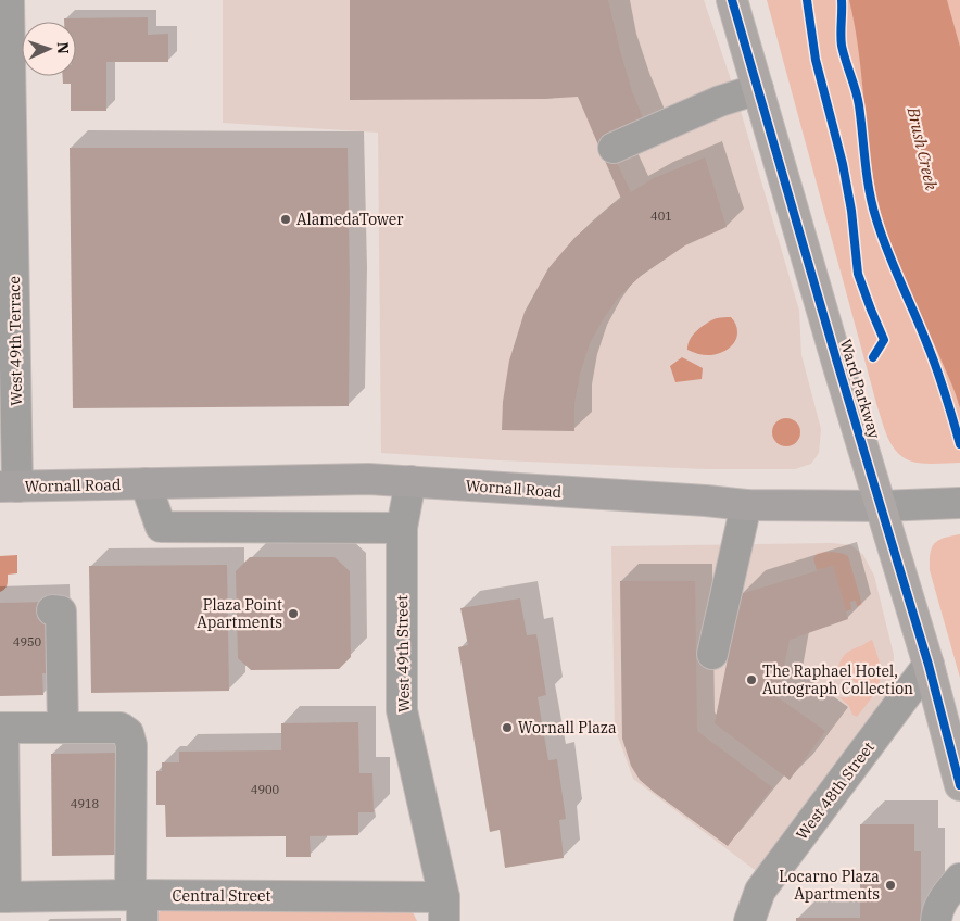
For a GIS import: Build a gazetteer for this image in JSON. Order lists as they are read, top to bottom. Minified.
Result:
{"streets":{"highway":["Ward Parkway"],"main road":["Wornall Road"],"street":["West 49th Terrace","West 49th Street","West 48th Street","Central Street"]},"crossings":[["West 49th Terrace","Wornall Road"],["Ward Parkway","Wornall Road"],["Ward Parkway","West 48th Street"],["Wornall Road","West 49th Street"],["West 49th Street","Central Street"]],"water":["Brush Creek"],"places":["AlamedaTower","Plaza Point Apartments","The Raphael Hotel, Autograph Collection","Wornall Plaza","Locarno Plaza Apartments"],"house_numbers":["401","4950","4900","4918"],"north":"right"}
